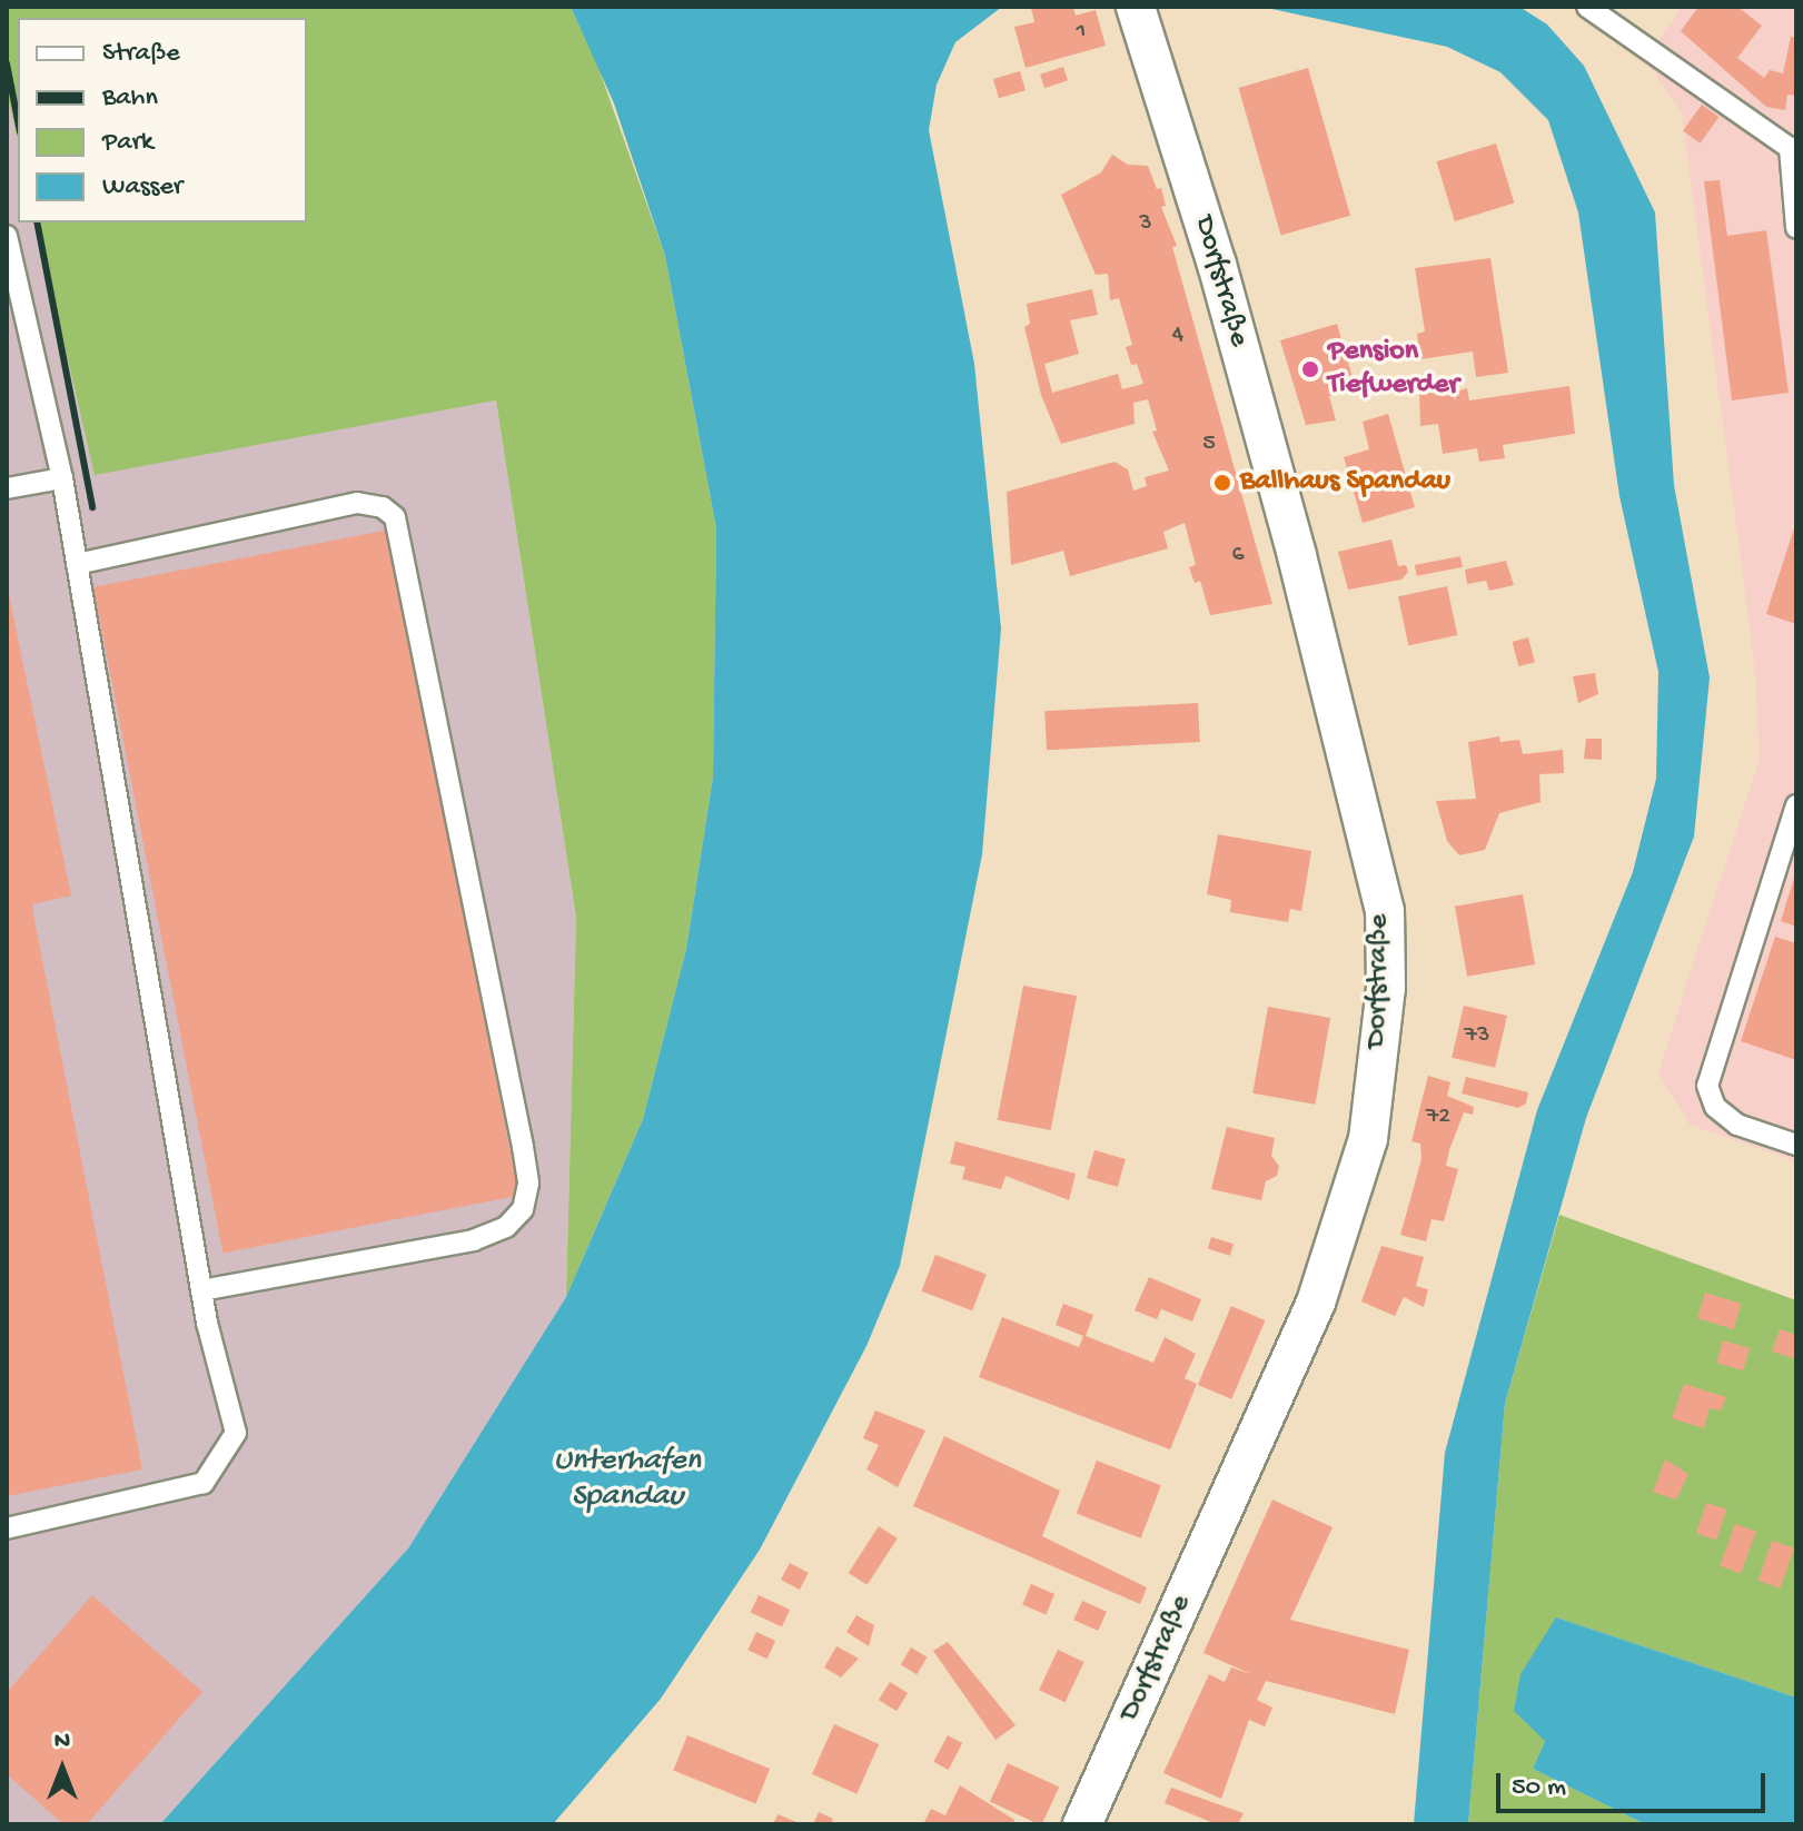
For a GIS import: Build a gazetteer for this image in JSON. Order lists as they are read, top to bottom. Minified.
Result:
{"streets":{"street":["Dorfstraße"]},"water":["Unterhafen Spandau"],"places":["Pension Tiefwerder","Ballhaus Spandau"],"house_numbers":["1","3","4","5","6","73","72"],"legend":["Straße","Bahn","Park","Wasser"],"scale_bar":"50 m","north":"top"}
